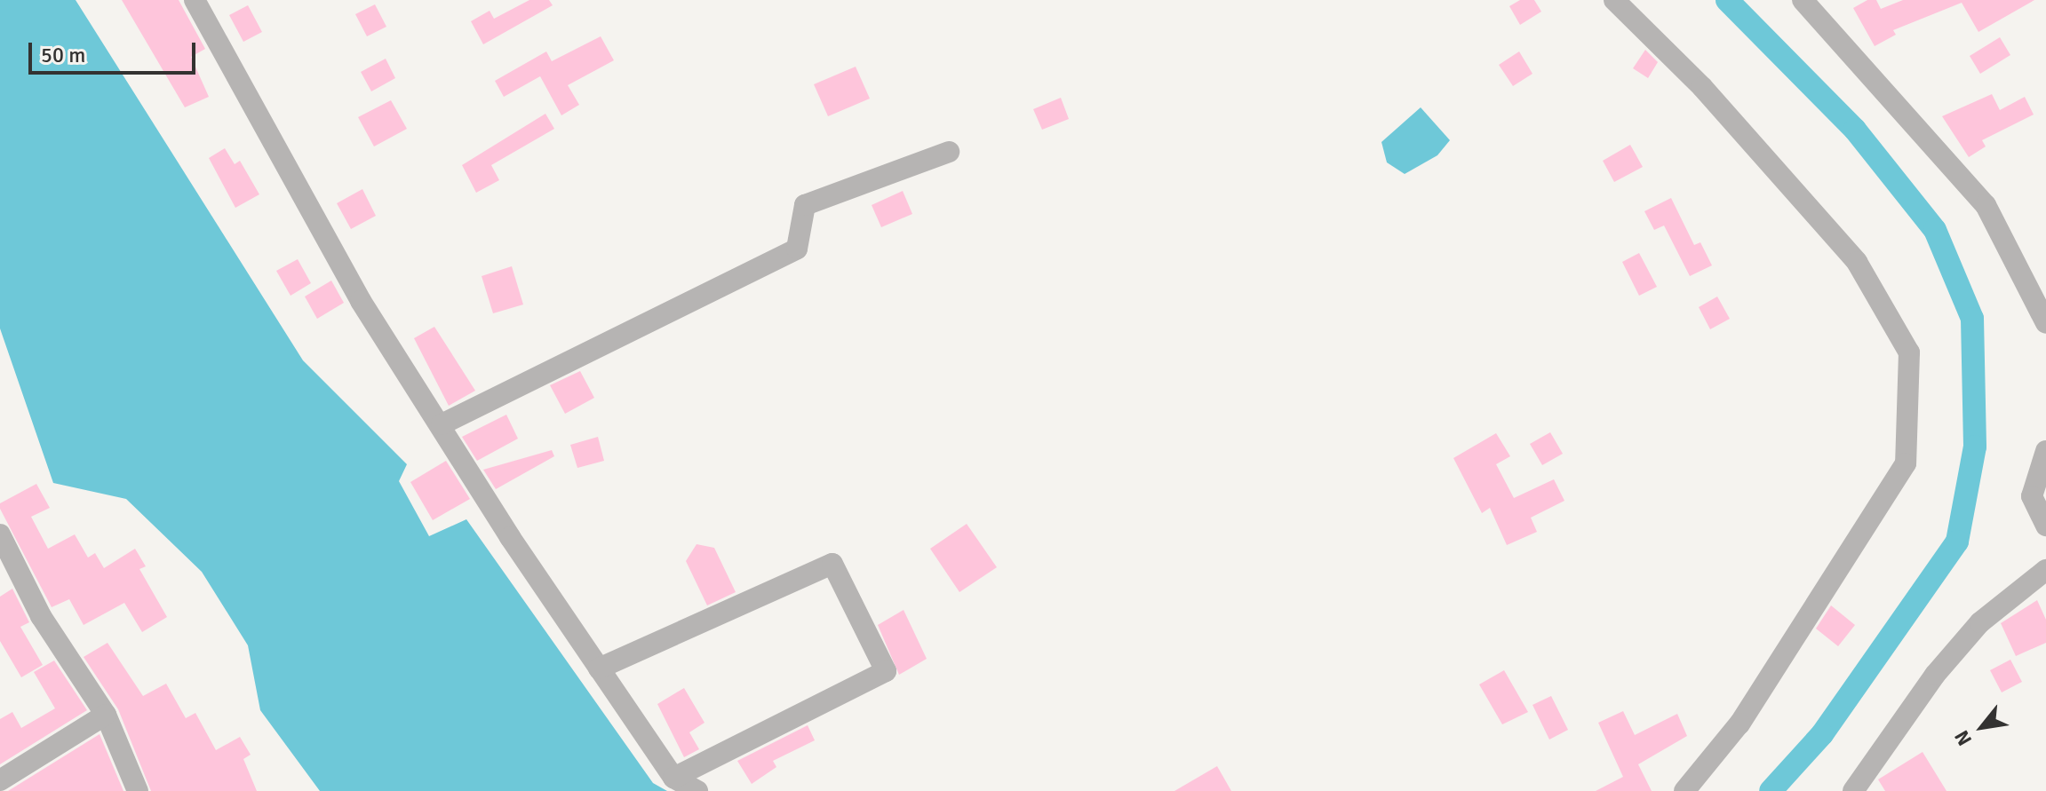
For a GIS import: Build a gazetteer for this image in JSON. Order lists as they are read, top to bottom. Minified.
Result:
{"scale_bar":"50 m","north":"bottom left"}
